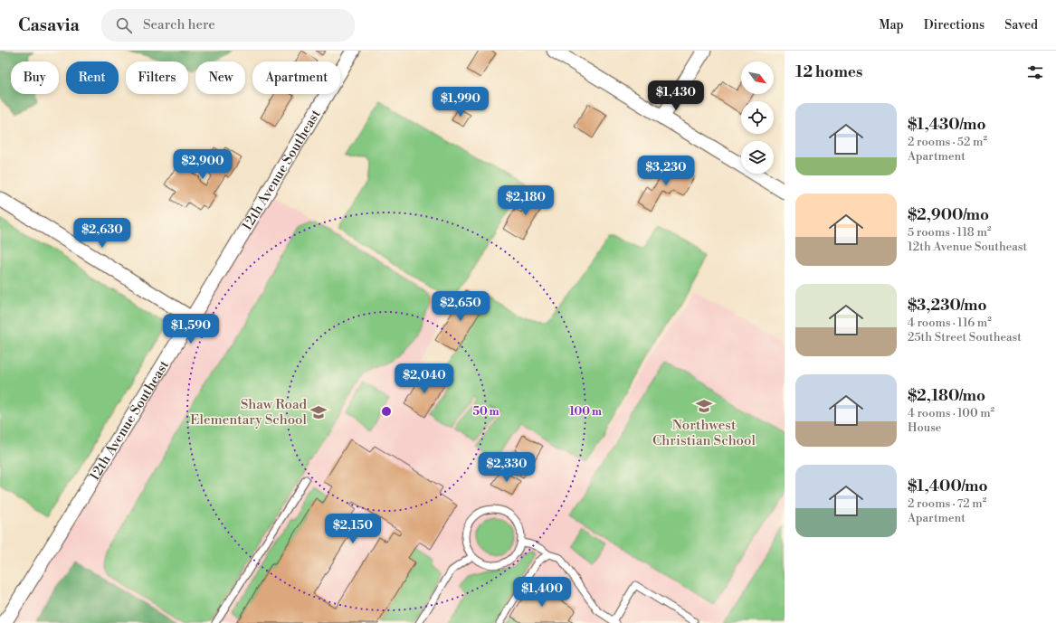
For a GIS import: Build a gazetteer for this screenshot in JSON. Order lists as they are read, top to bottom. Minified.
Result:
{"streets":{"street":["12th Avenue Southeast"]},"places":{"school or university":["Northwest Christian School","Shaw Road Elementary School"]},"north":"bottom right","page":{"header":"Casavia","search":"Search here","nav":["Map","Directions","Saved"],"heading":"12 homes","chip":["Buy","Rent","Filters","New","Apartment"],"price":["$1,430","$1,990","$2,900","$3,230","$2,180","$2,630","$2,650","$1,590","$2,040","$2,330","$2,150","$1,400"],"list":[{"name":"$1,430/mo","note":"2 rooms · 52 m² · Apartment"},{"name":"$2,900/mo","note":"5 rooms · 118 m² · 12th Avenue Southeast"},{"name":"$3,230/mo","note":"4 rooms · 116 m² · 25th Street Southeast"},{"name":"$2,180/mo","note":"4 rooms · 100 m² · House"},{"name":"$1,400/mo","note":"2 rooms · 72 m² · Apartment"}]},"rings":["50 m","100 m"]}
